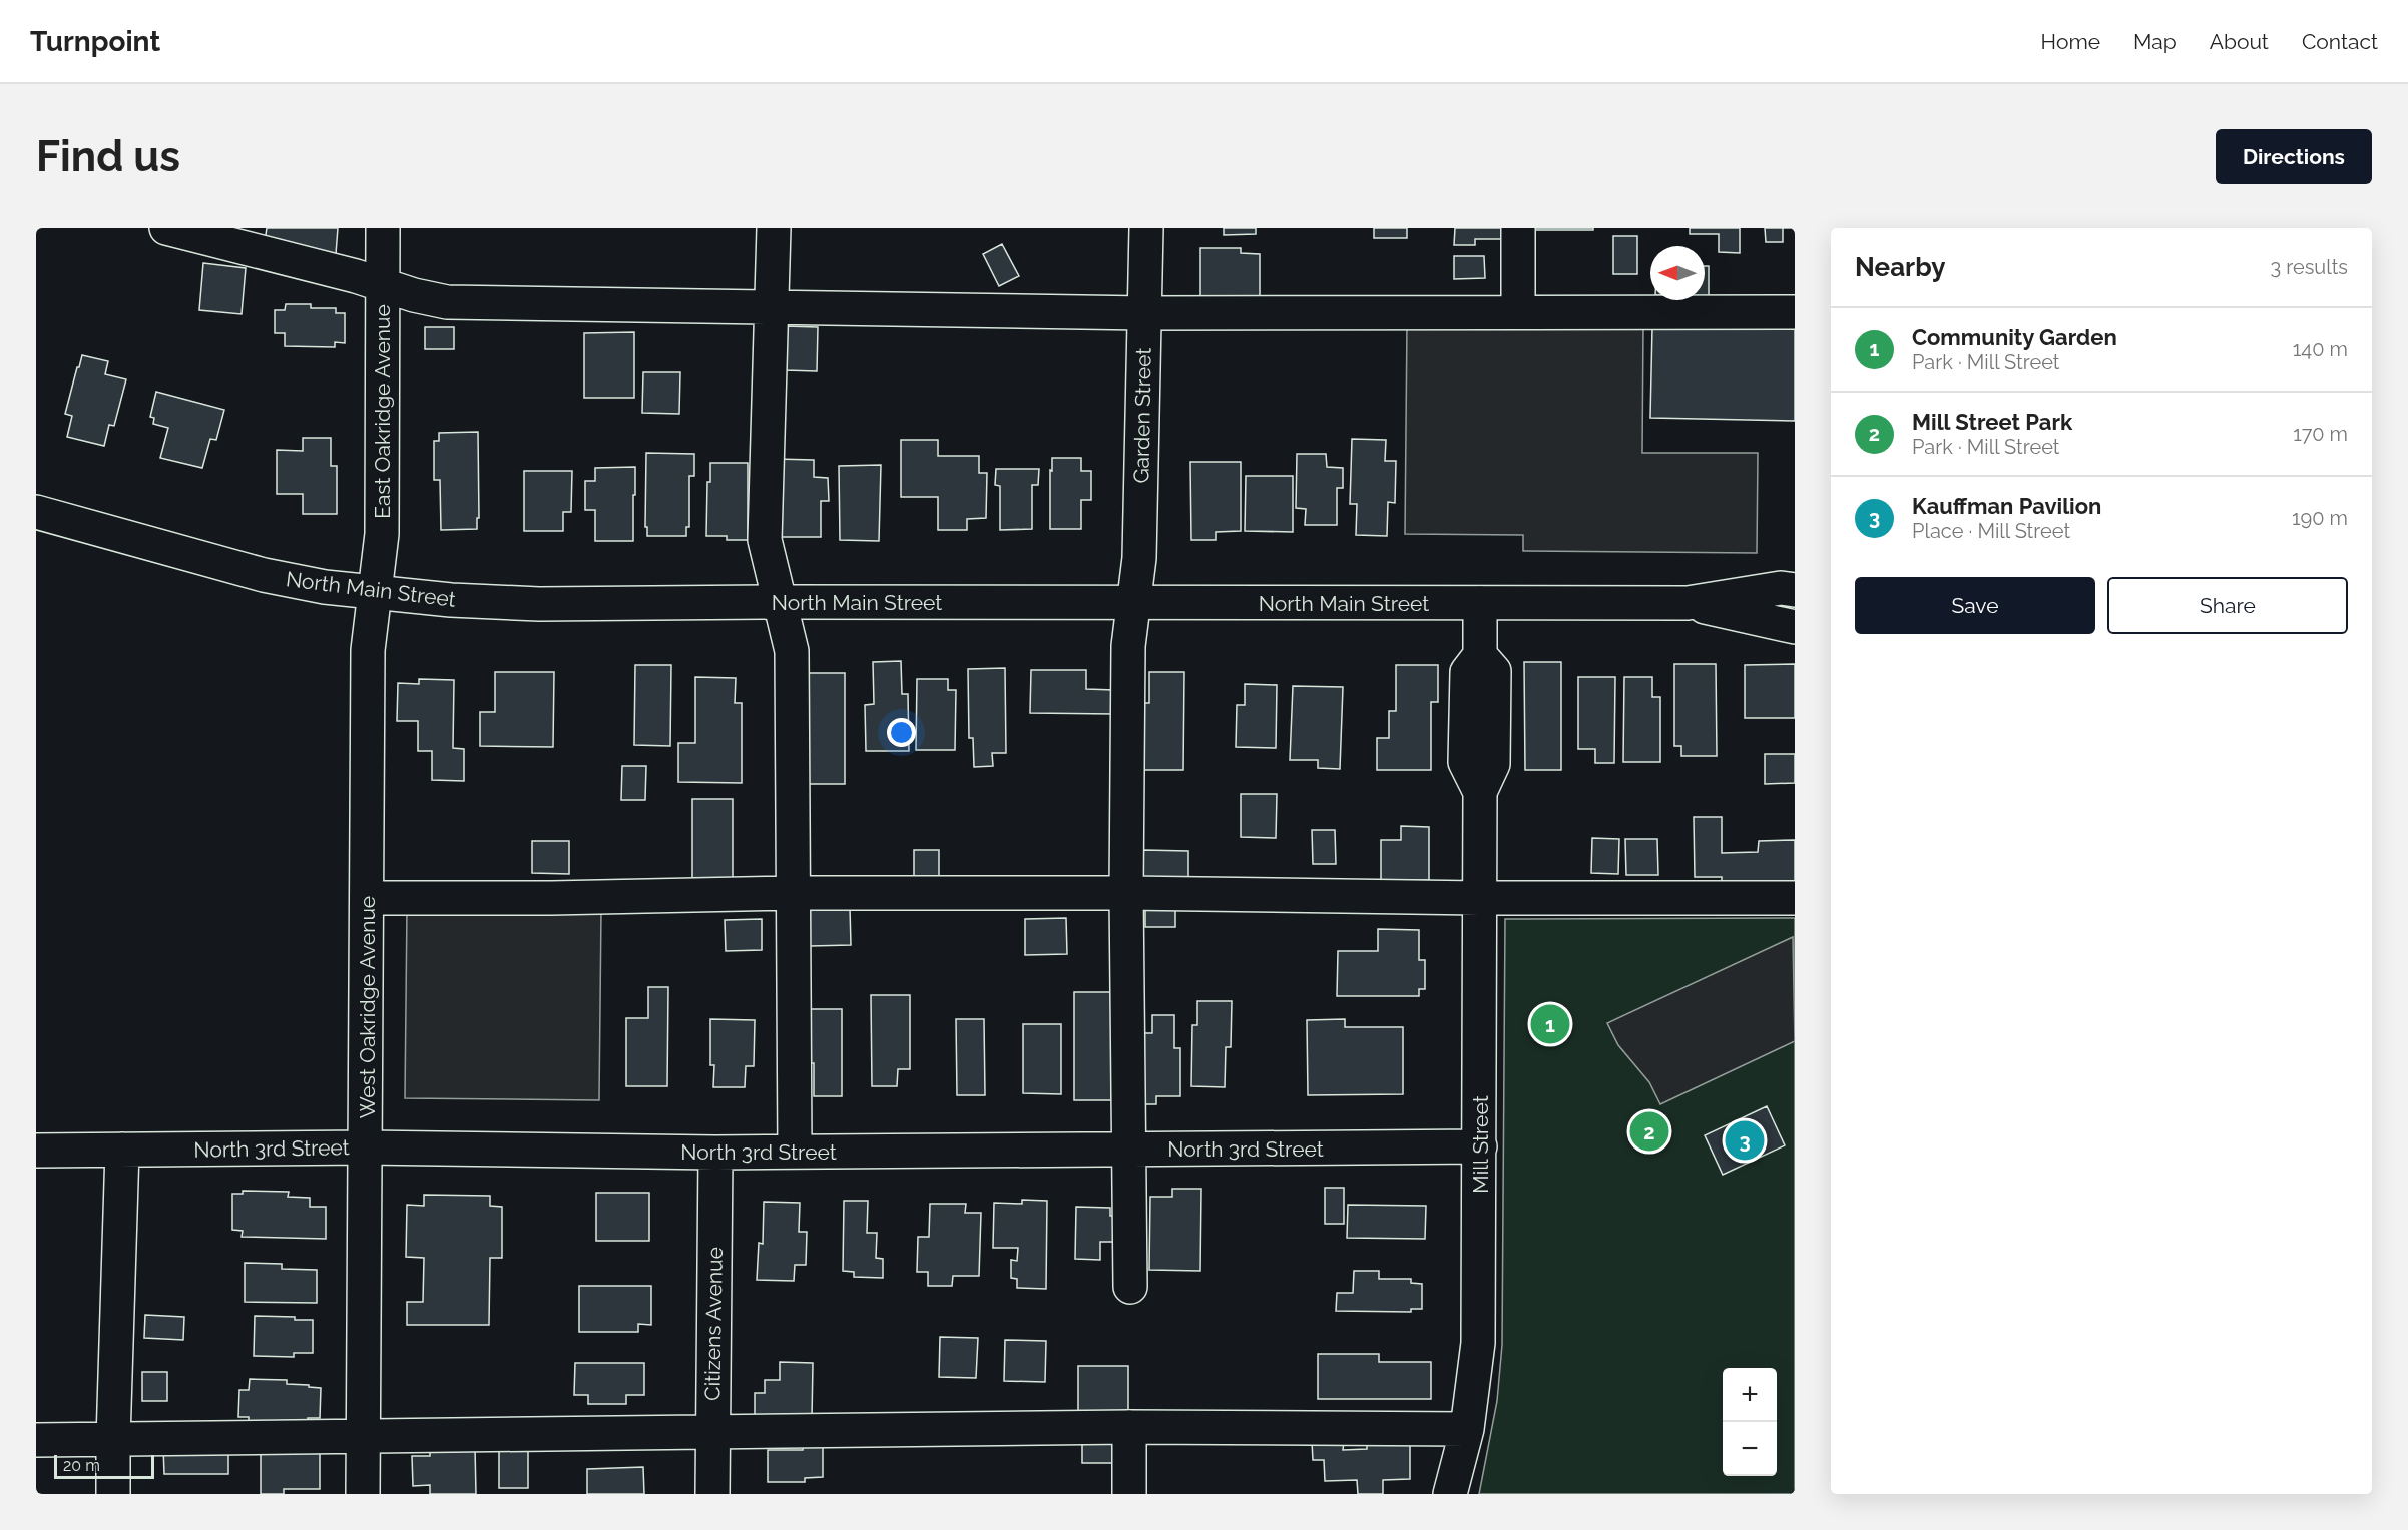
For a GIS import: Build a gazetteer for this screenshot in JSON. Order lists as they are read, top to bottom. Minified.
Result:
{"streets":{"street":["East Oakridge Avenue","Garden Street","North Main Street","West Oakridge Avenue","Mill Street","North 3rd Street","Citizens Avenue"]},"crossings":[["East Oakridge Avenue","North Main Street"],["East Oakridge Avenue","West Oakridge Avenue"],["Garden Street","North Main Street"],["Garden Street","North 3rd Street"],["North Main Street","West Oakridge Avenue"],["North Main Street","Mill Street"],["West Oakridge Avenue","North 3rd Street"],["Mill Street","North 3rd Street"],["North 3rd Street","Citizens Avenue"]],"scale_bar":"20 m","north":"left","page":{"header":"Turnpoint","nav":["Home","Map","About","Contact"],"buttons":["Directions",["Save","Share"]],"title":"Find us","heading":["Nearby","3 results"],"list":[{"mark":"1","name":"Community Garden","note":"Park · Mill Street","value":"140 m"},{"mark":"2","name":"Mill Street Park","note":"Park · Mill Street","value":"170 m"},{"mark":"3","name":"Kauffman Pavilion","note":"Place · Mill Street","value":"190 m"}],"pins":["1","2","3"],"map_buttons":["+","−"],"scale":"20 m"}}
